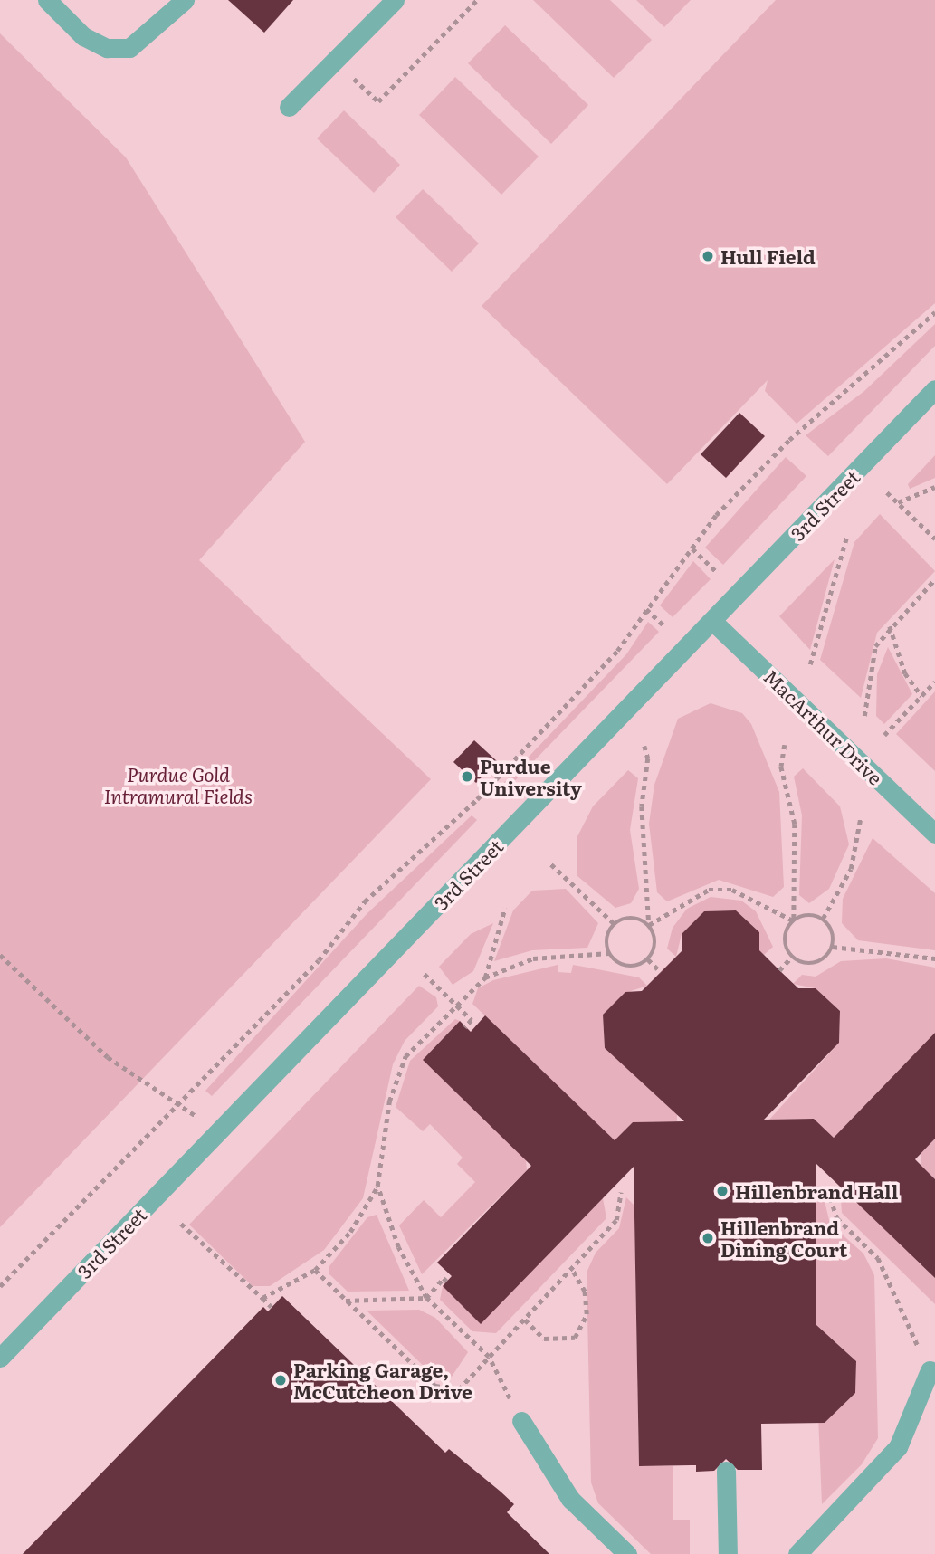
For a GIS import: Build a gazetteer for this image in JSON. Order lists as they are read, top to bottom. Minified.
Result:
{"streets":{"street":["3rd Street","MacArthur Drive"]},"crossings":[["3rd Street","MacArthur Drive"]],"parks":["Purdue Gold Intramural Fields"],"places":["Hull Field","Purdue University","Hillenbrand Hall","Hillenbrand Dining Court","Parking Garage, McCutcheon Drive"]}
